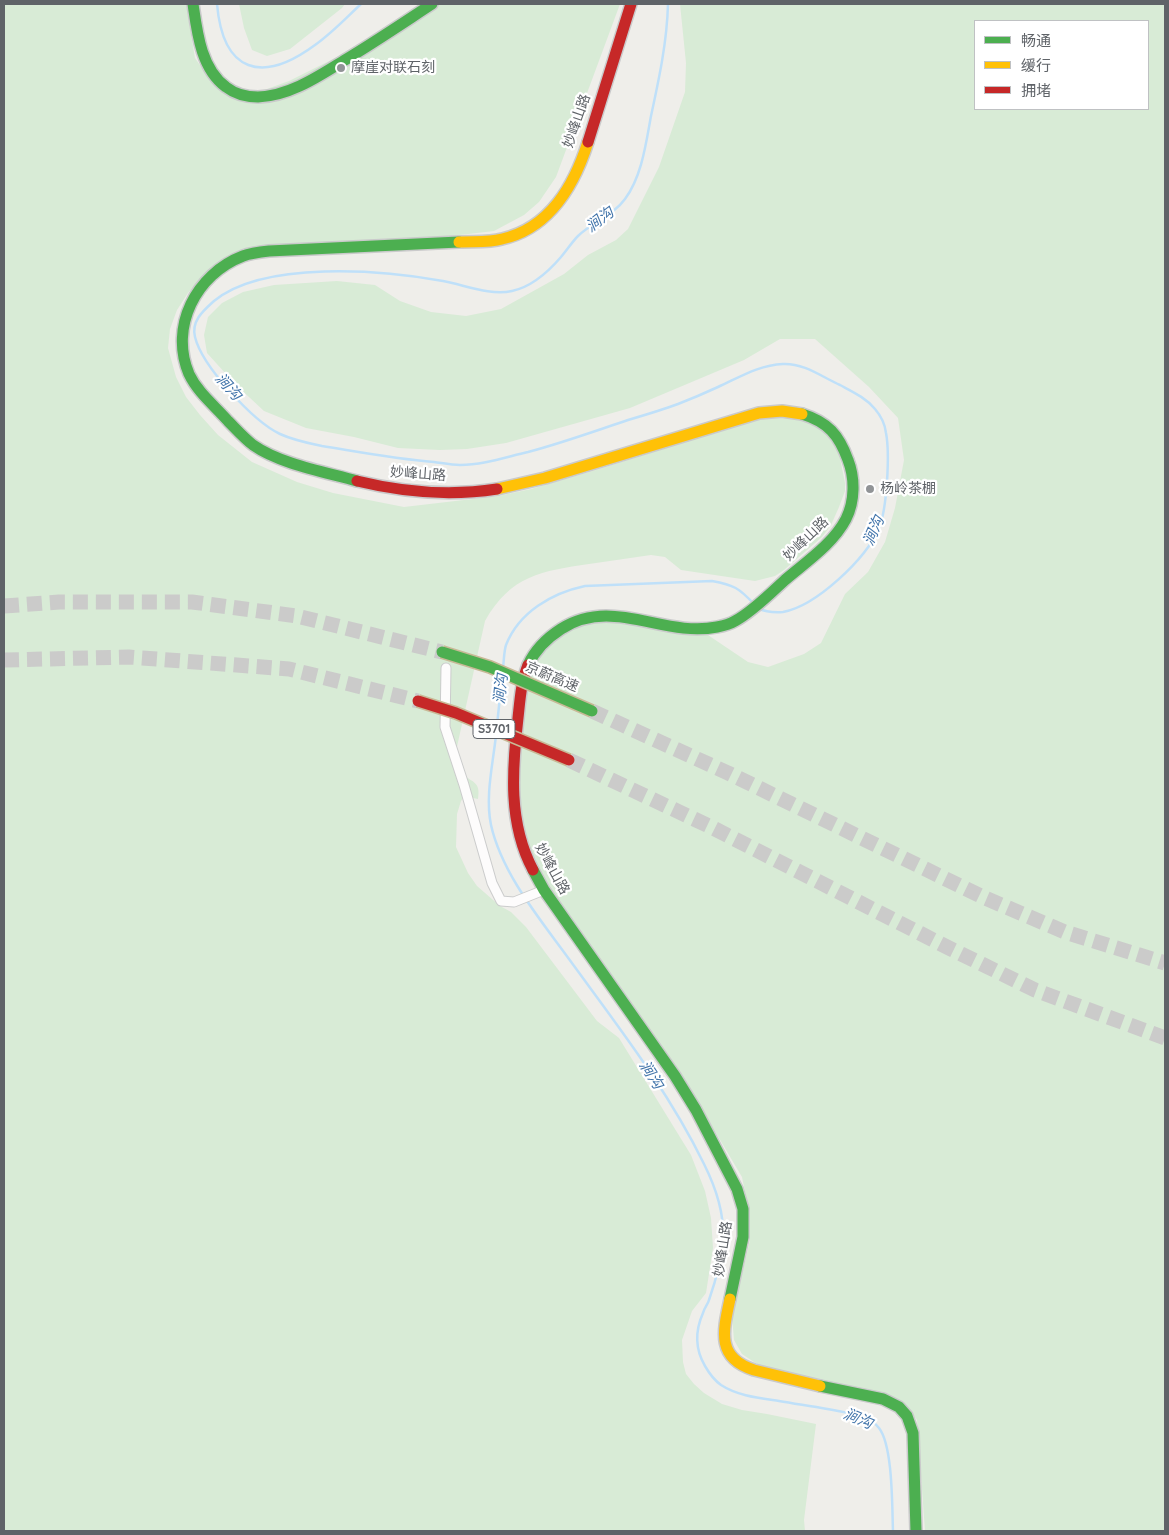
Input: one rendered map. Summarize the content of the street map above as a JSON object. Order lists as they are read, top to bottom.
{
  "streets": {
    "main road": ["妙峰山路", "京蔚高速", "S3701"]
  },
  "water": ["涧沟"],
  "places": ["摩崖对联石刻", "杨岭茶棚"],
  "legend": ["畅通", "缓行", "拥堵"]
}
